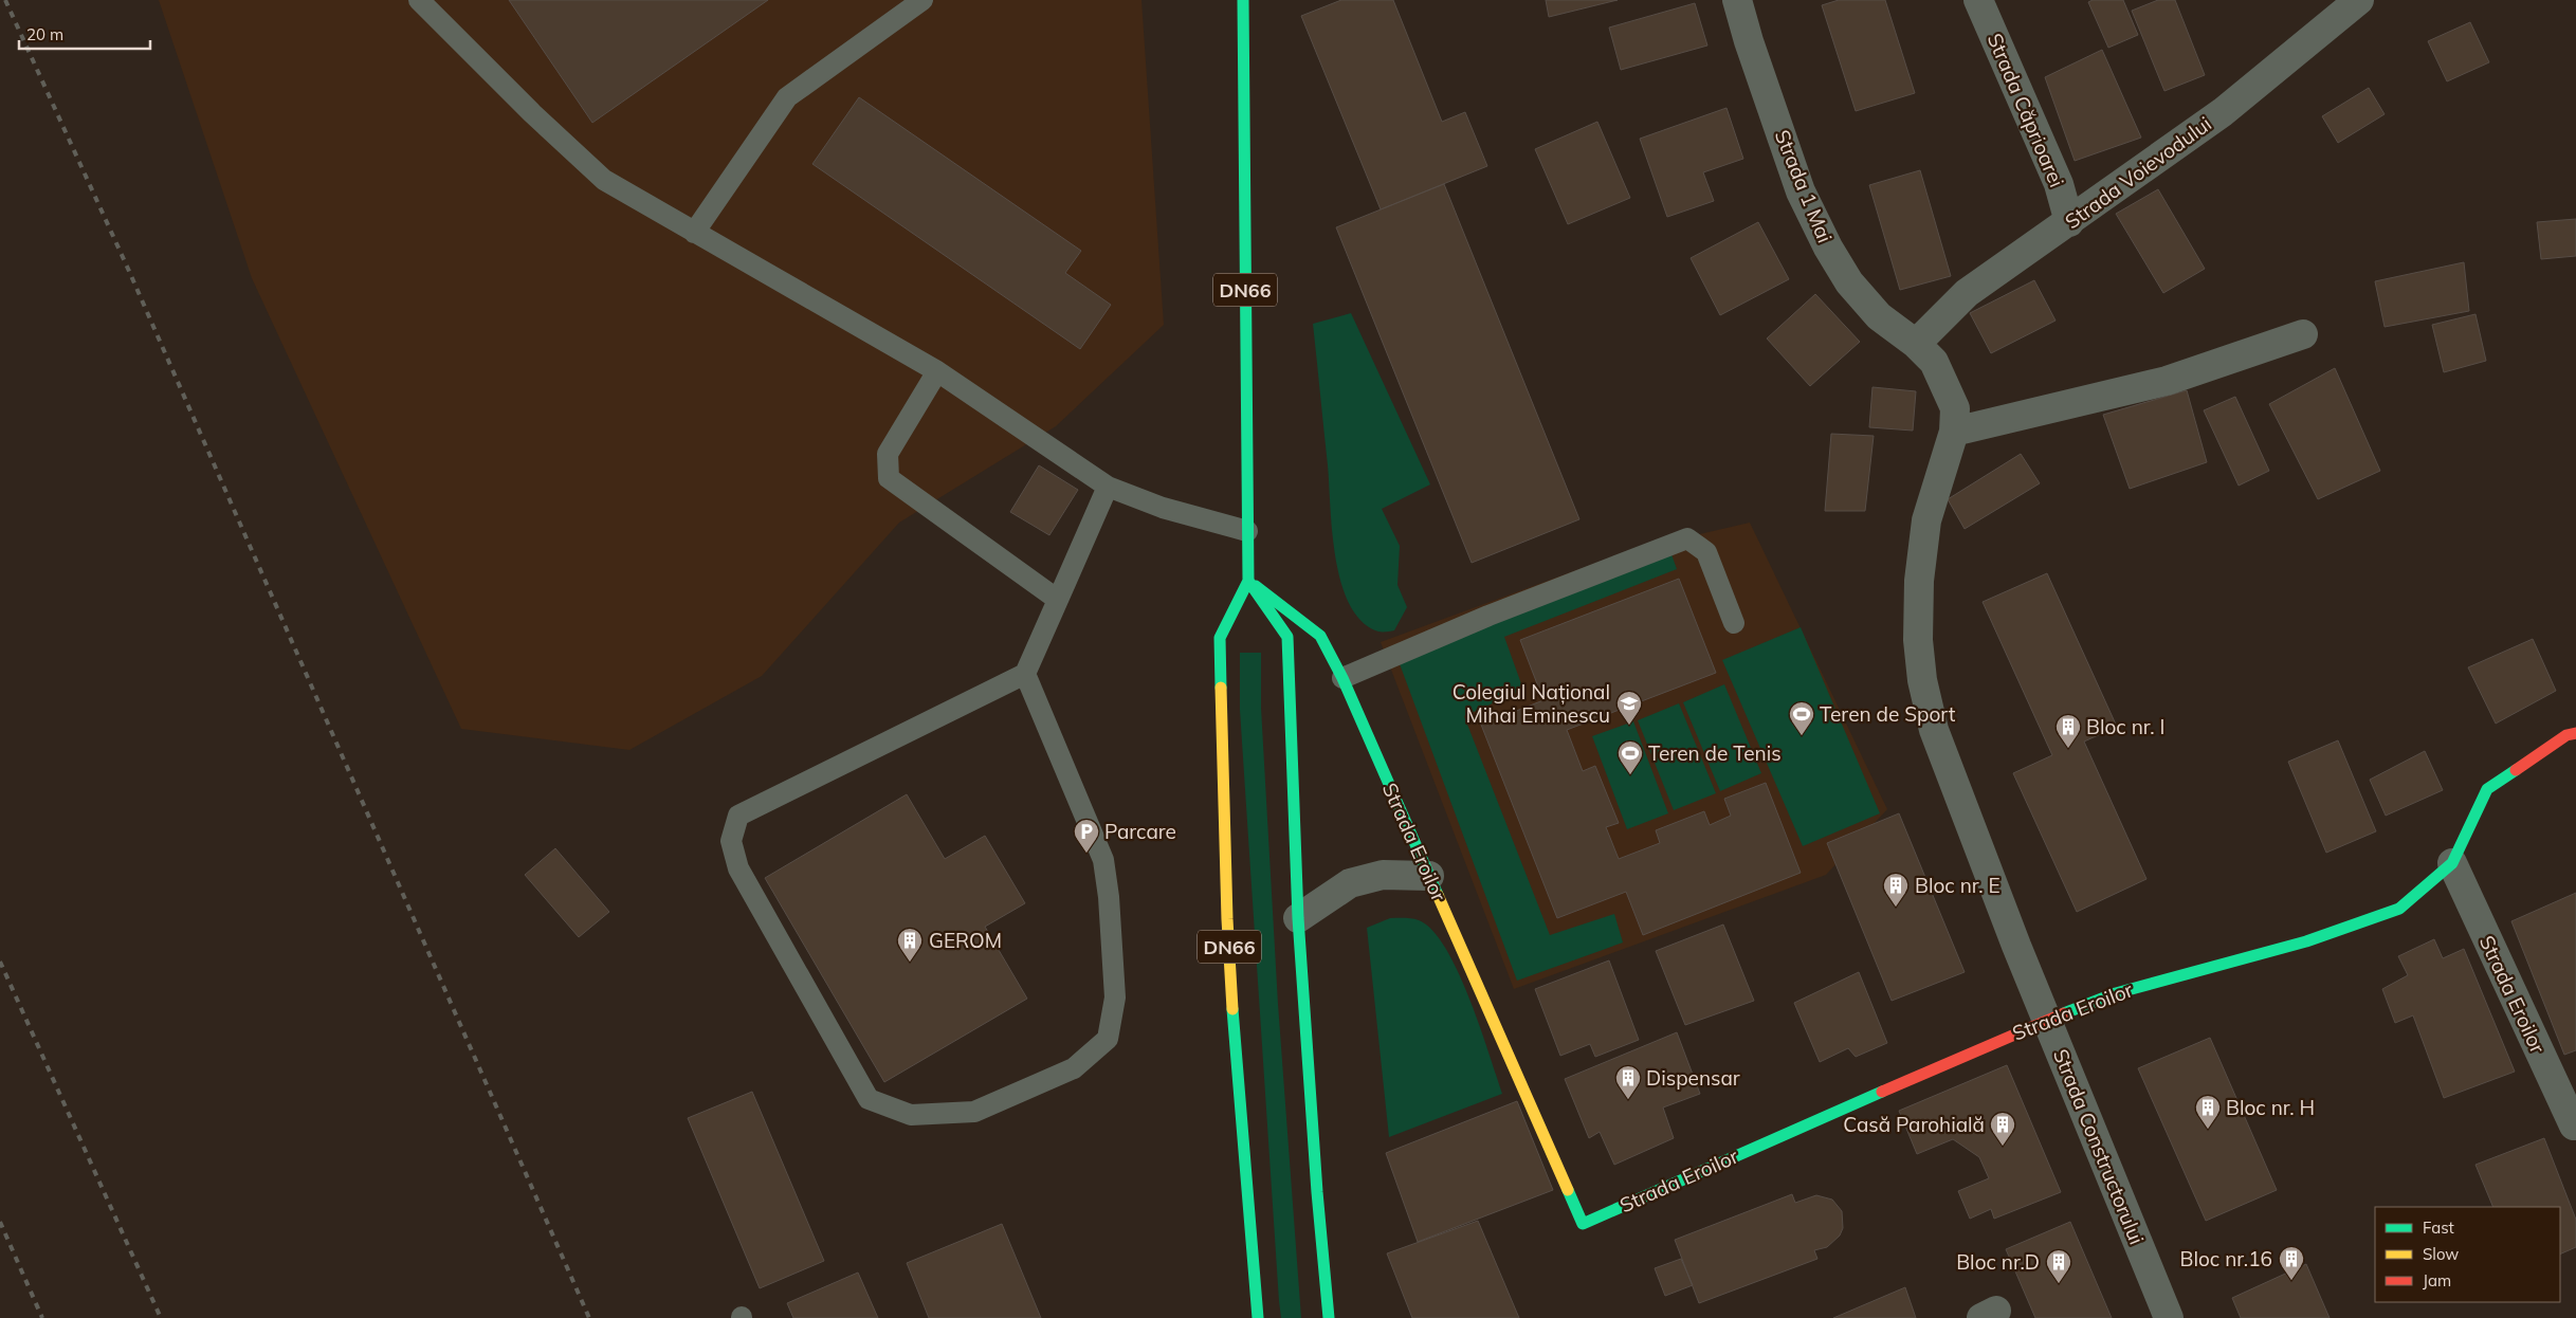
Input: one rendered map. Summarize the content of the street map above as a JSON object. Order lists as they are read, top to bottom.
{
  "streets": {
    "main road": ["DN66", "Strada Eroilor"],
    "street": [
      "Strada Căprioarei",
      "Strada Voievodului",
      "Strada 1 Mai",
      "Strada Constructorului"
    ]
  },
  "crossings": [
    ["Strada Căprioarei", "Strada Voievodului"],
    ["Strada Voievodului", "Strada 1 Mai"],
    ["Strada Voievodului", "Strada Constructorului"],
    ["Strada 1 Mai", "Strada Constructorului"],
    ["DN66", "Strada Eroilor"],
    ["Strada Eroilor", "Strada Constructorului"]
  ],
  "places": {
    "school or university": ["Colegiul Național Mihai Eminescu"],
    "sports": ["Teren de Sport", "Teren de Tenis"],
    "building": [
      "Bloc nr. I",
      "Bloc nr. E",
      "GEROM",
      "Dispensar",
      "Bloc nr. H",
      "Casă Parohială",
      "Bloc nr.16",
      "Bloc nr.D"
    ],
    "parking": ["Parcare"]
  },
  "legend": ["Fast", "Slow", "Jam"],
  "scale_bar": "20 m"
}
